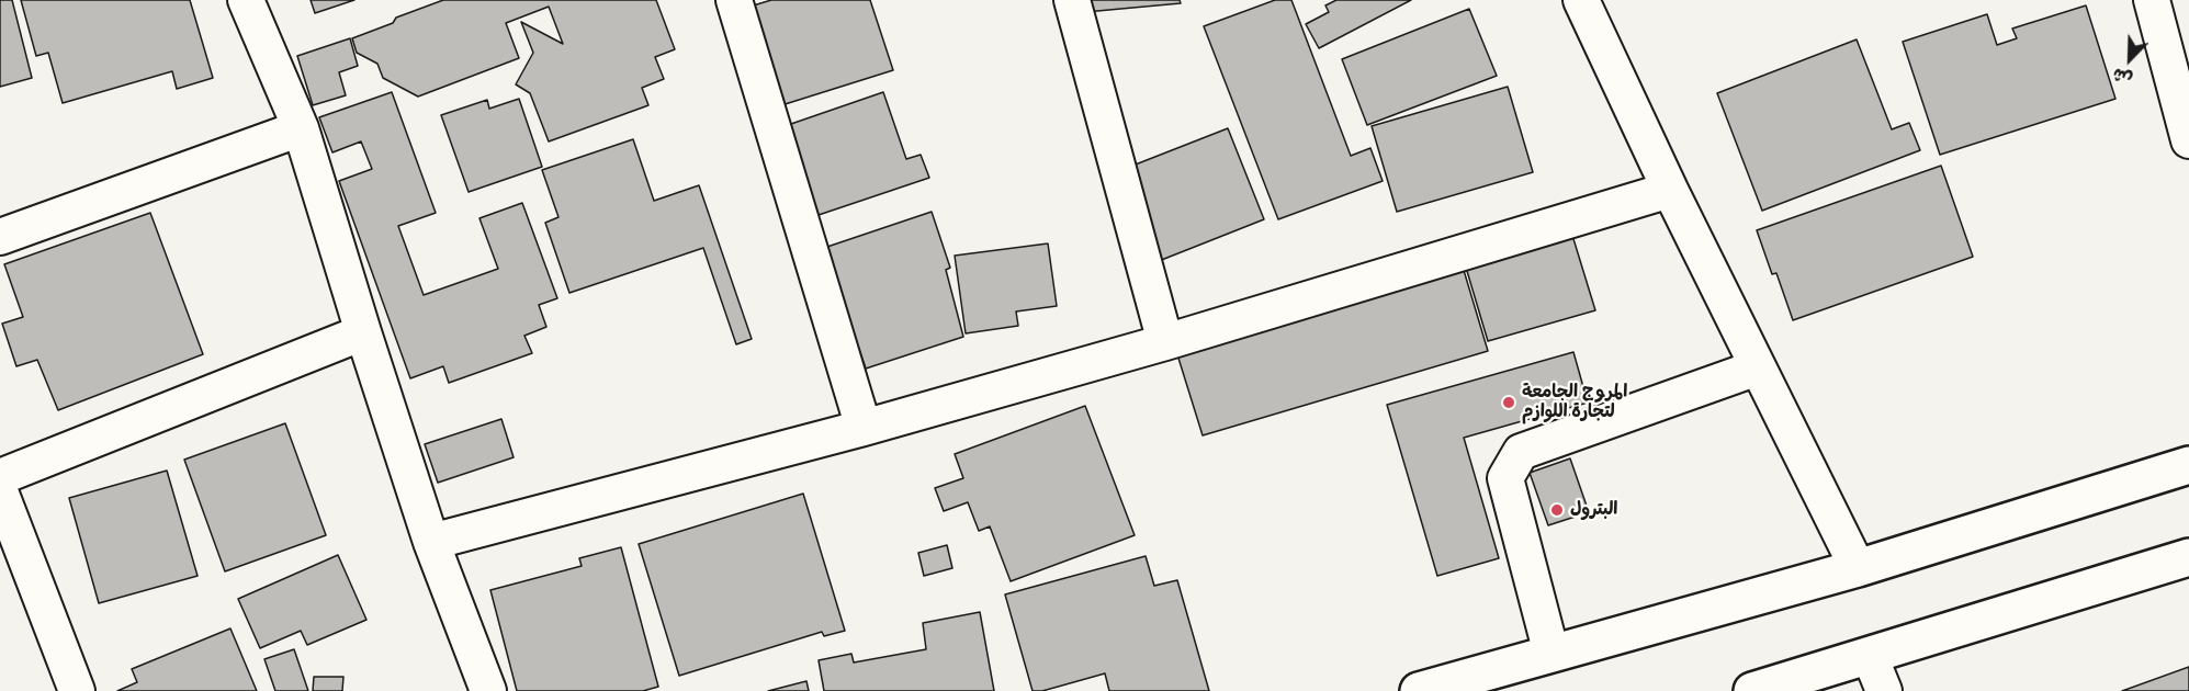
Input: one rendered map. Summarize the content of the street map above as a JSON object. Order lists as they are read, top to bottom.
{
  "places": ["المروج الجامعة لتجارة اللوازم", "البترول"],
  "north": "bottom left"
}
